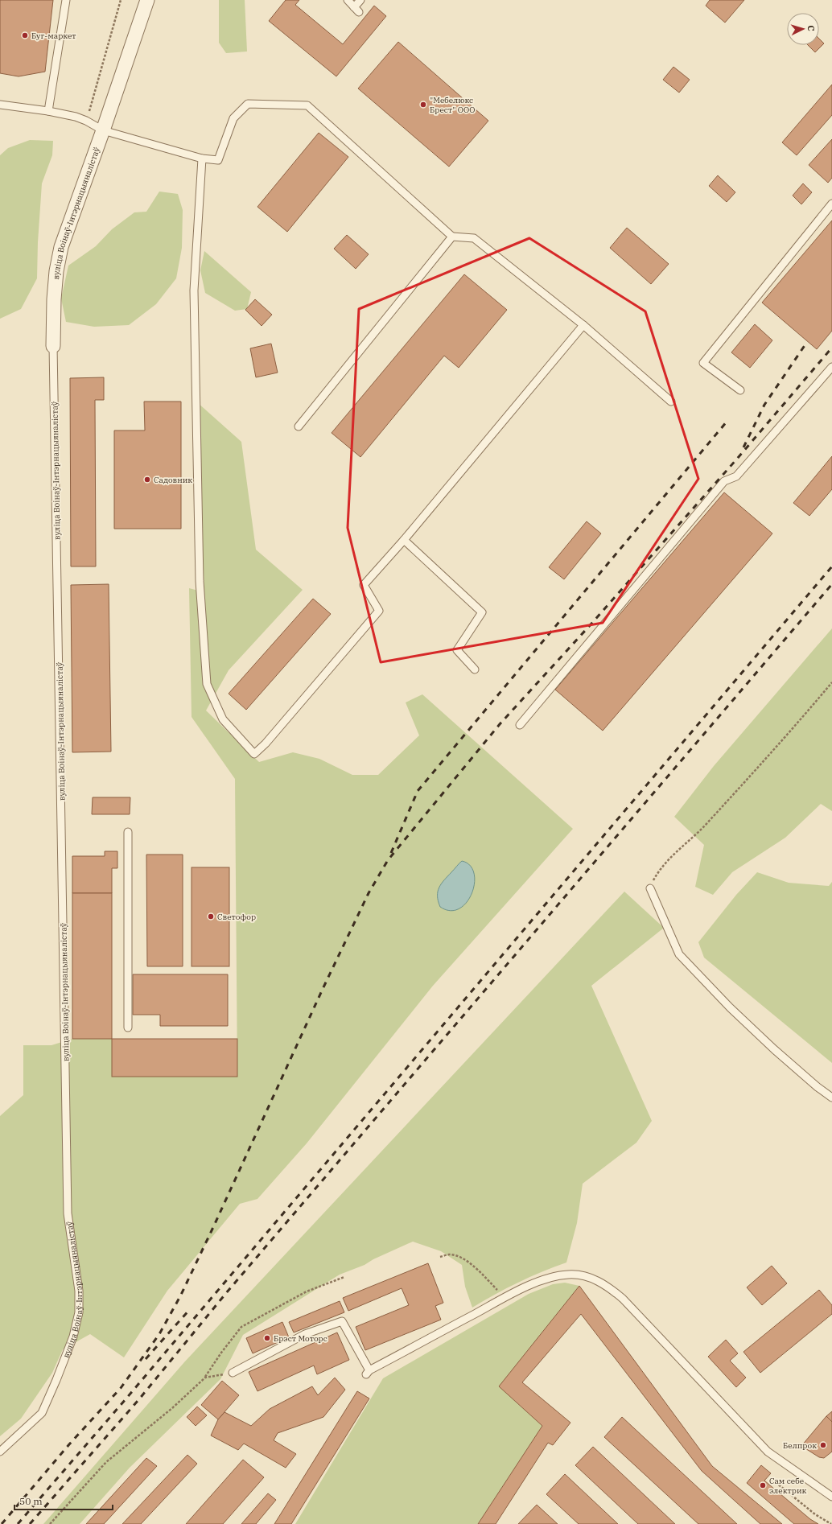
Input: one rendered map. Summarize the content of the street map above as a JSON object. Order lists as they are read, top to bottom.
{
  "streets": {
    "street": ["вуліца Воінаў-Інтэрнацыяналістаў"]
  },
  "places": [
    "Буг-маркет",
    "\"Мебелюкс Брест\" ООО",
    "Садовник",
    "Светофор",
    "Брэст Моторс",
    "Белпрок",
    "Сам себе электрик"
  ],
  "scale_bar": "50 m",
  "north": "right"
}
